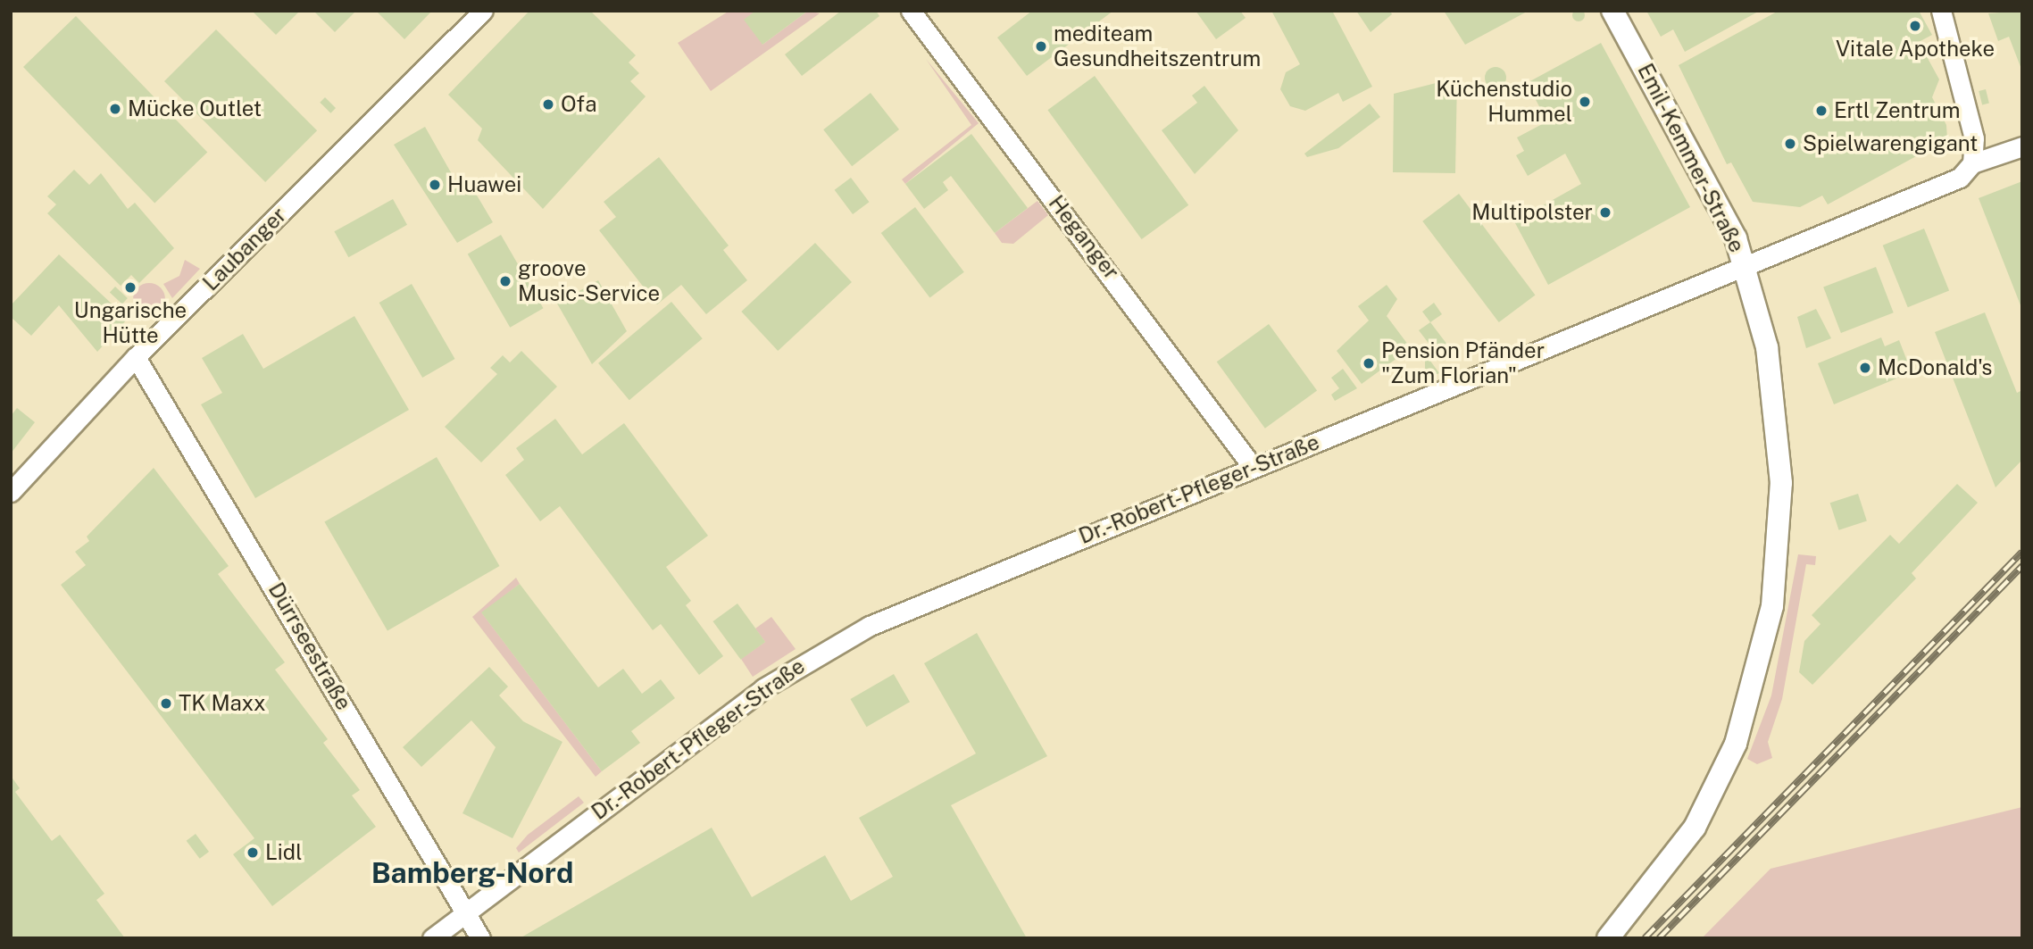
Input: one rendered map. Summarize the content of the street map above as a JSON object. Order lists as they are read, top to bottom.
{
  "streets": {
    "street": [
      "Emil-Kemmer-Straße",
      "Heganger",
      "Laubanger",
      "Dr.-Robert-Pfleger-Straße",
      "Dürrseestraße"
    ]
  },
  "crossings": [
    ["Emil-Kemmer-Straße", "Dr.-Robert-Pfleger-Straße"],
    ["Heganger", "Dr.-Robert-Pfleger-Straße"],
    ["Laubanger", "Dürrseestraße"],
    ["Dr.-Robert-Pfleger-Straße", "Dürrseestraße"]
  ],
  "districts": ["Bamberg-Nord"],
  "places": [
    "Vitale Apotheke",
    "mediteam Gesundheitszentrum",
    "Küchenstudio Hummel",
    "Ofa",
    "Mücke Outlet",
    "Ertl Zentrum",
    "Spielwarengigant",
    "Huawei",
    "Multipolster",
    "groove Music-Service",
    "Ungarische Hütte",
    "Pension Pfänder \"Zum Florian\"",
    "McDonald's",
    "TK Maxx",
    "Lidl"
  ]
}
